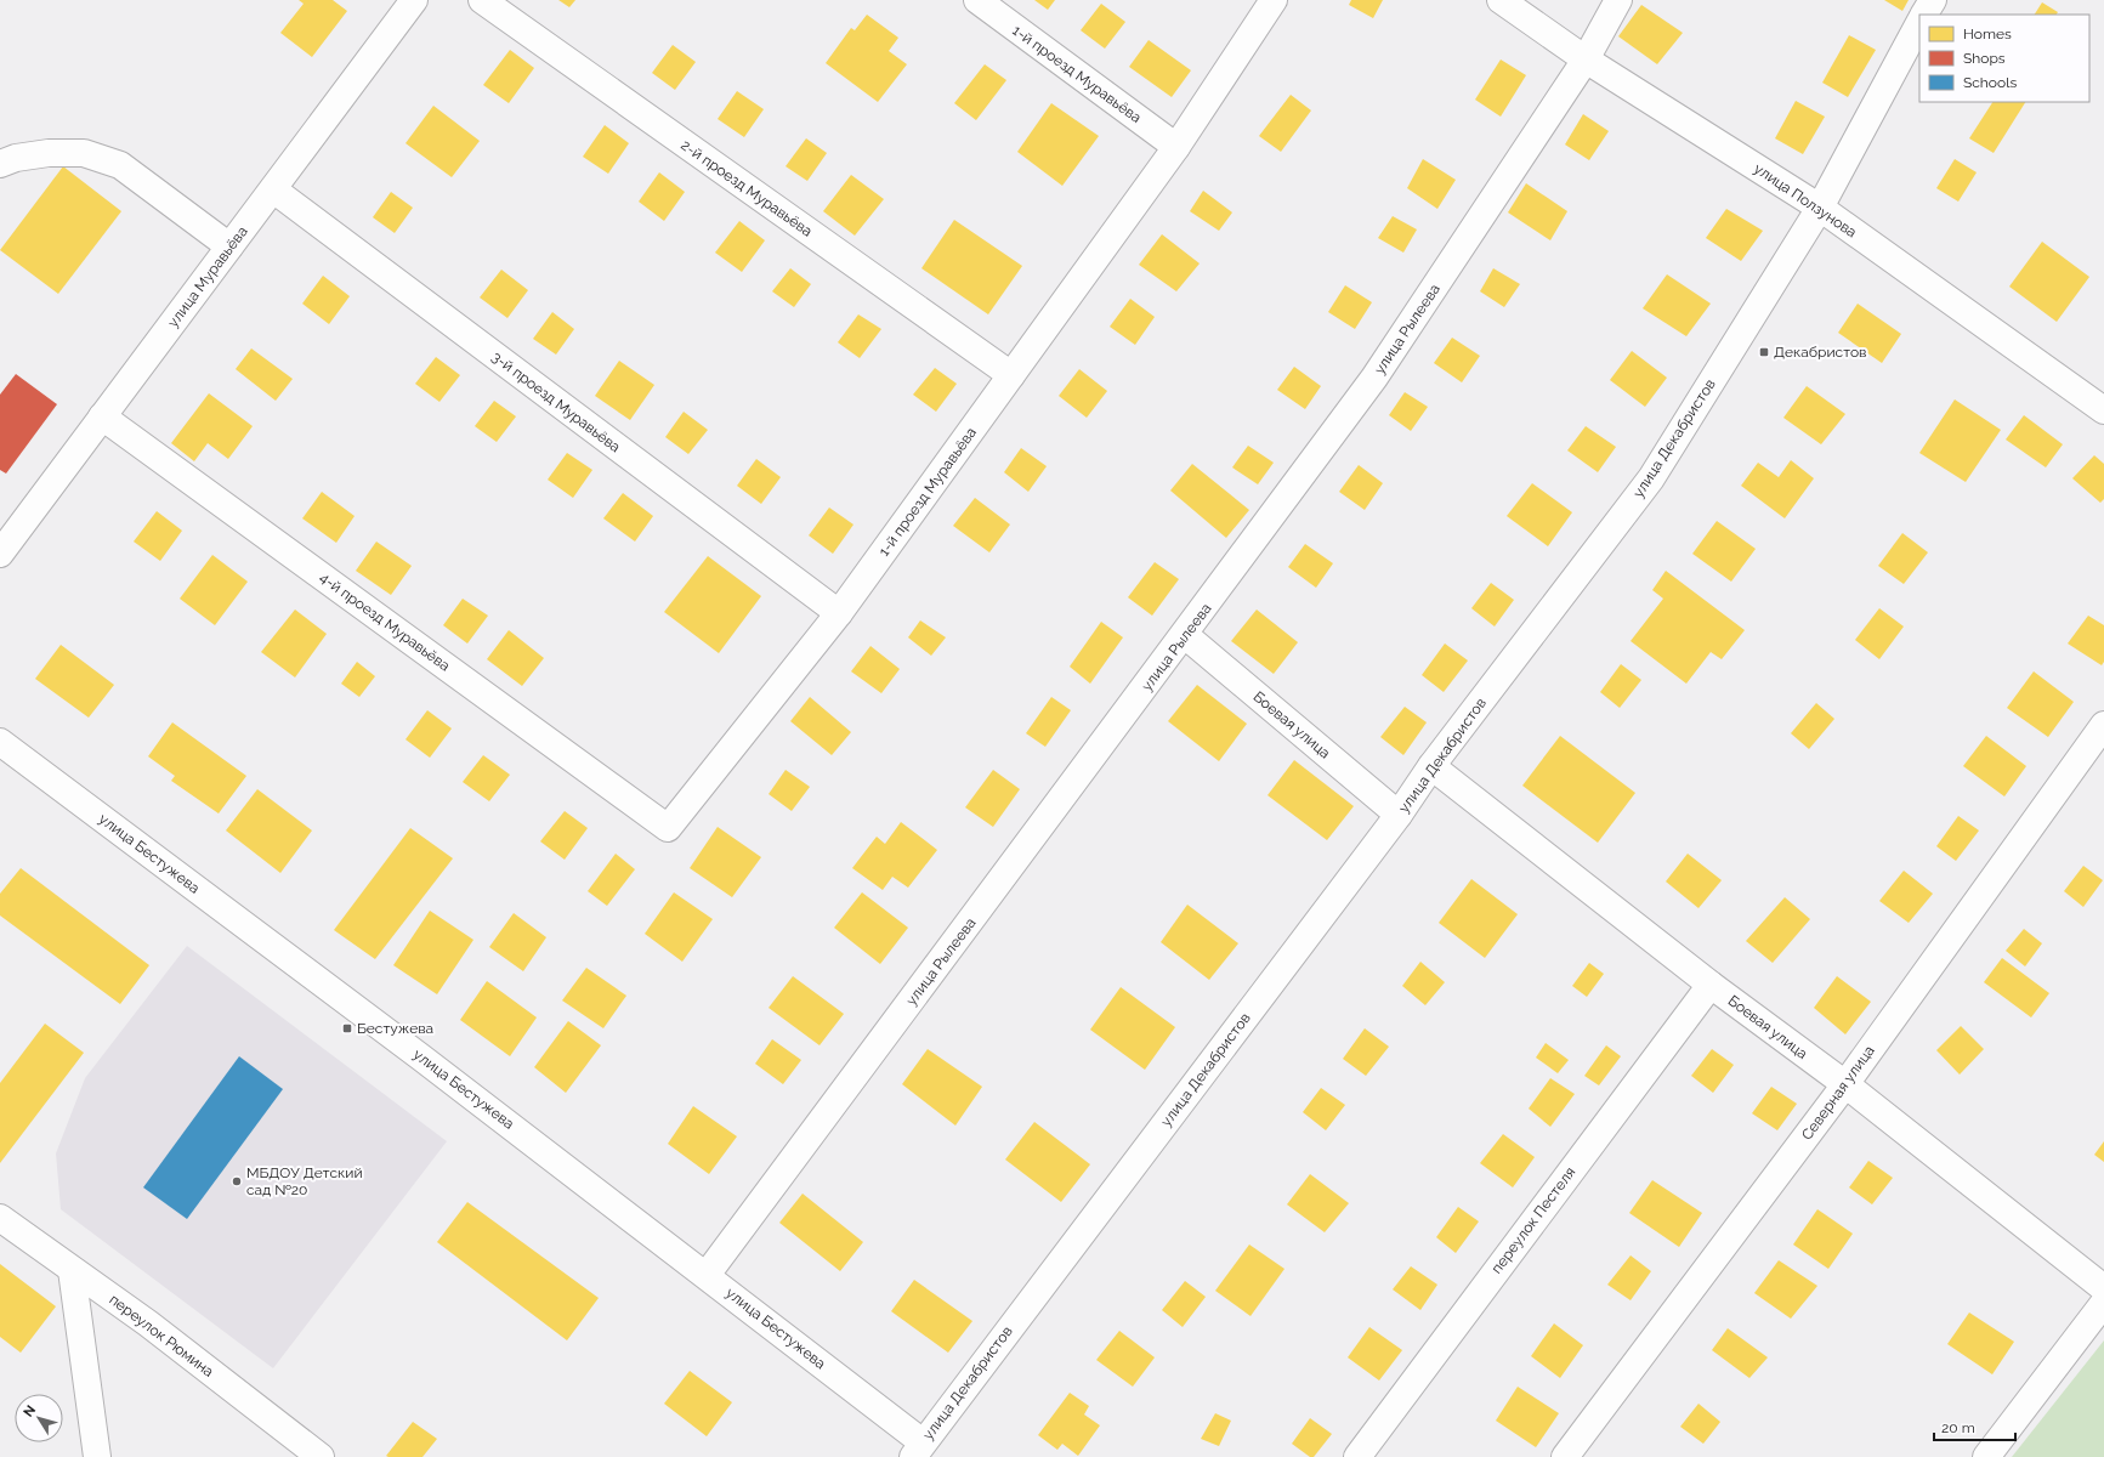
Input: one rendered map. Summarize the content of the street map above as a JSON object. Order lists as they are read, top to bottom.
{
  "streets": {
    "street": [
      "1-й проезд Муравьёва",
      "2-й проезд Муравьёва",
      "улица Ползунова",
      "улица Муравьёва",
      "улица Рылеева",
      "3-й проезд Муравьёва",
      "улица Декабристов",
      "4-й проезд Муравьёва",
      "Боевая улица",
      "улица Бестужева",
      "Северная улица",
      "переулок Пестеля",
      "переулок Рюмина"
    ]
  },
  "crossings": [
    ["1-й проезд Муравьёва", "2-й проезд Муравьёва"],
    ["1-й проезд Муравьёва", "3-й проезд Муравьёва"],
    ["1-й проезд Муравьёва", "4-й проезд Муравьёва"],
    ["улица Ползунова", "улица Рылеева"],
    ["улица Ползунова", "улица Декабристов"],
    ["улица Муравьёва", "3-й проезд Муравьёва"],
    ["улица Муравьёва", "4-й проезд Муравьёва"],
    ["улица Рылеева", "Боевая улица"],
    ["улица Рылеева", "улица Бестужева"],
    ["улица Декабристов", "Боевая улица"],
    ["улица Декабристов", "улица Бестужева"],
    ["Боевая улица", "Северная улица"],
    ["Боевая улица", "переулок Пестеля"]
  ],
  "places": {
    "transit": ["Декабристов", "Бестужева"],
    "other": ["МБДОУ Детский сад №20"]
  },
  "legend": ["Homes", "Shops", "Schools"],
  "scale_bar": "20 m",
  "north": "top left"
}
